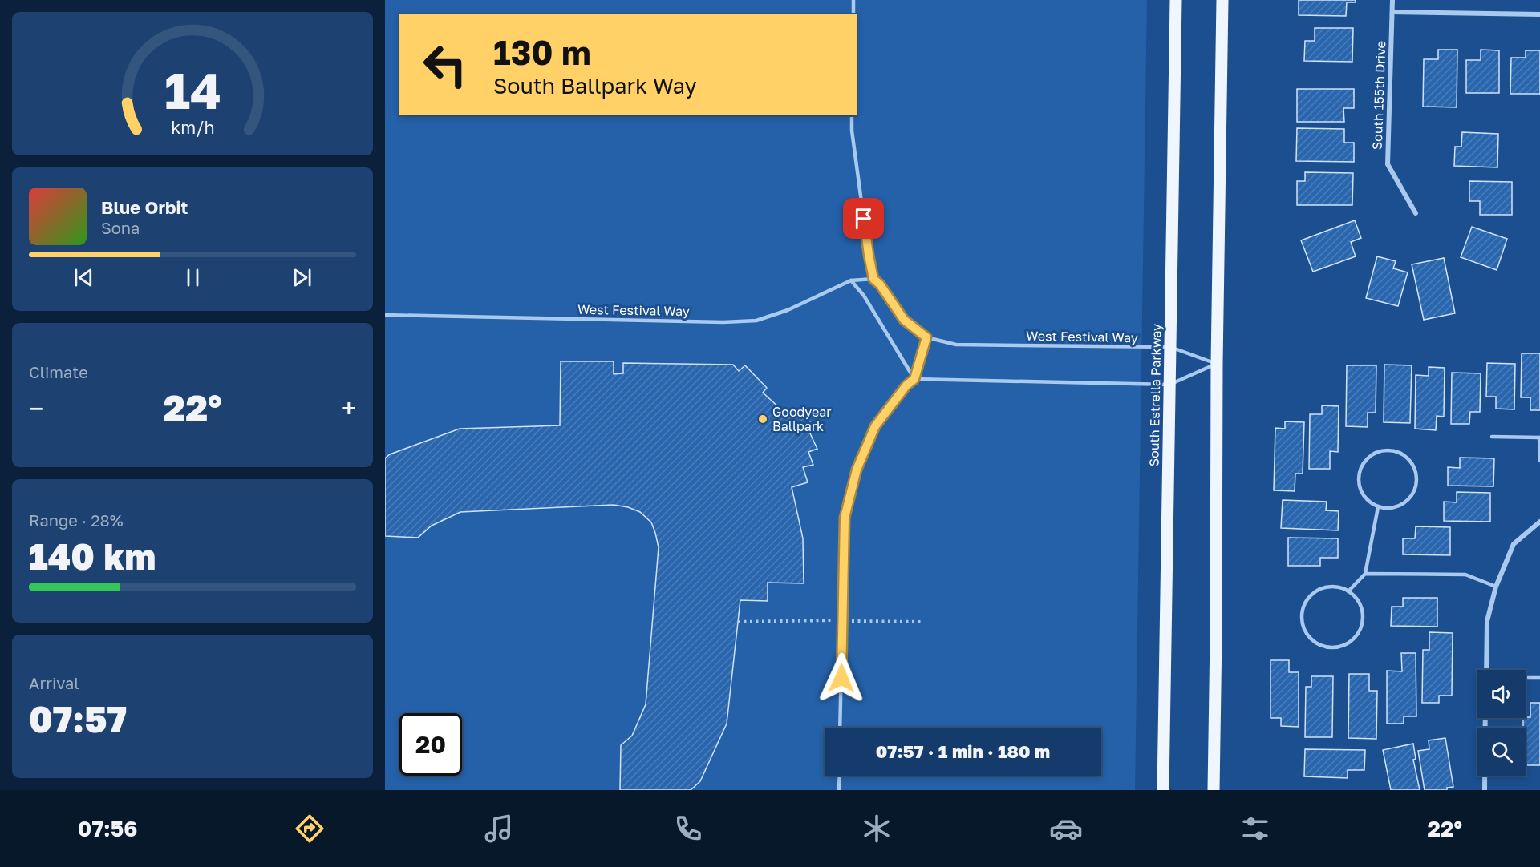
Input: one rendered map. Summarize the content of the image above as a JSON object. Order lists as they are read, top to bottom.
{
  "streets": {
    "main road": ["South Estrella Parkway"],
    "street": ["South 155th Drive"],
    "lane": ["West Festival Way"]
  },
  "crossings": [
    ["West Festival Way", "South Estrella Parkway"]
  ],
  "places": ["Goodyear Ballpark"],
  "page": {
    "turn": ["130 m", "South Ballpark Way"],
    "song": ["Blue Orbit", "Sona"],
    "tile": [
      "Climate",
      ["Range · 28%", "140 km"],
      ["Arrival", "07:57"]
    ],
    "heat": ["−", "22°", "+"],
    "limit": "20",
    "trip": "07:57 · 1 min · 180 m",
    "tabs": ["07:56", "22°"],
    "gauge": ["14", "km/h"]
  }
}
